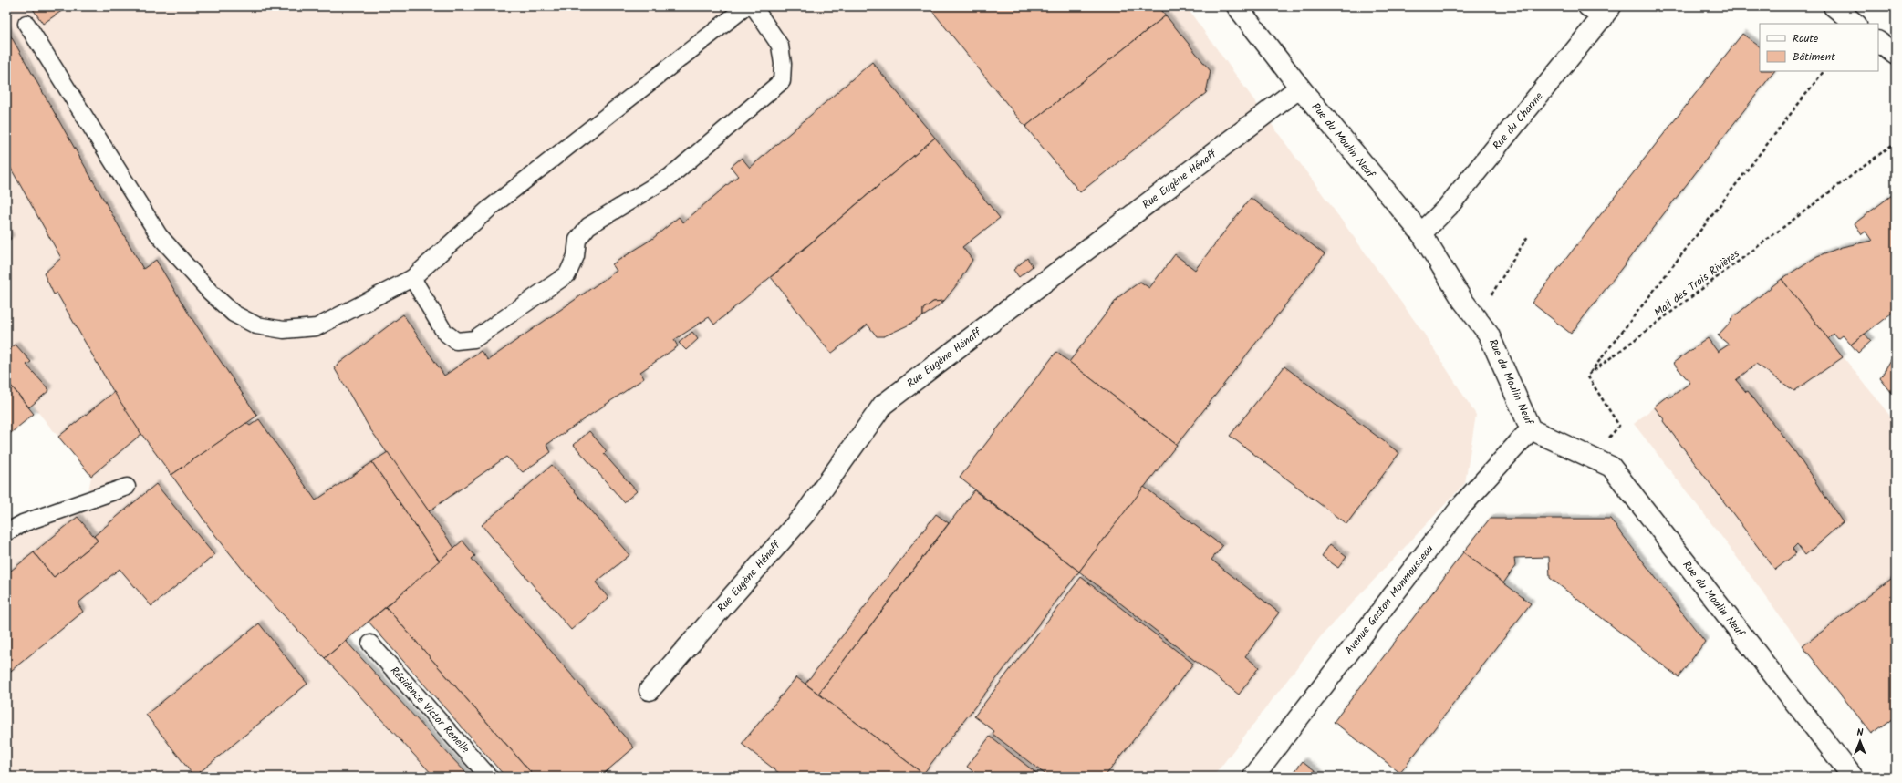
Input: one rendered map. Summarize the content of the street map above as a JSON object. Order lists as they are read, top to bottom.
{
  "streets": {
    "street": [
      "Rue du Charme",
      "Rue du Moulin Neuf",
      "Rue Eugène Hénaff",
      "Avenue Gaston Monmousseau"
    ],
    "lane": ["Résidence Victor Renelle"],
    "path": ["Mail des Trois Rivières"]
  },
  "crossings": [
    ["Rue du Charme", "Rue du Moulin Neuf"],
    ["Rue du Moulin Neuf", "Rue Eugène Hénaff"],
    ["Rue du Moulin Neuf", "Avenue Gaston Monmousseau"]
  ],
  "legend": ["Route", "Bâtiment"],
  "north": "top"
}
